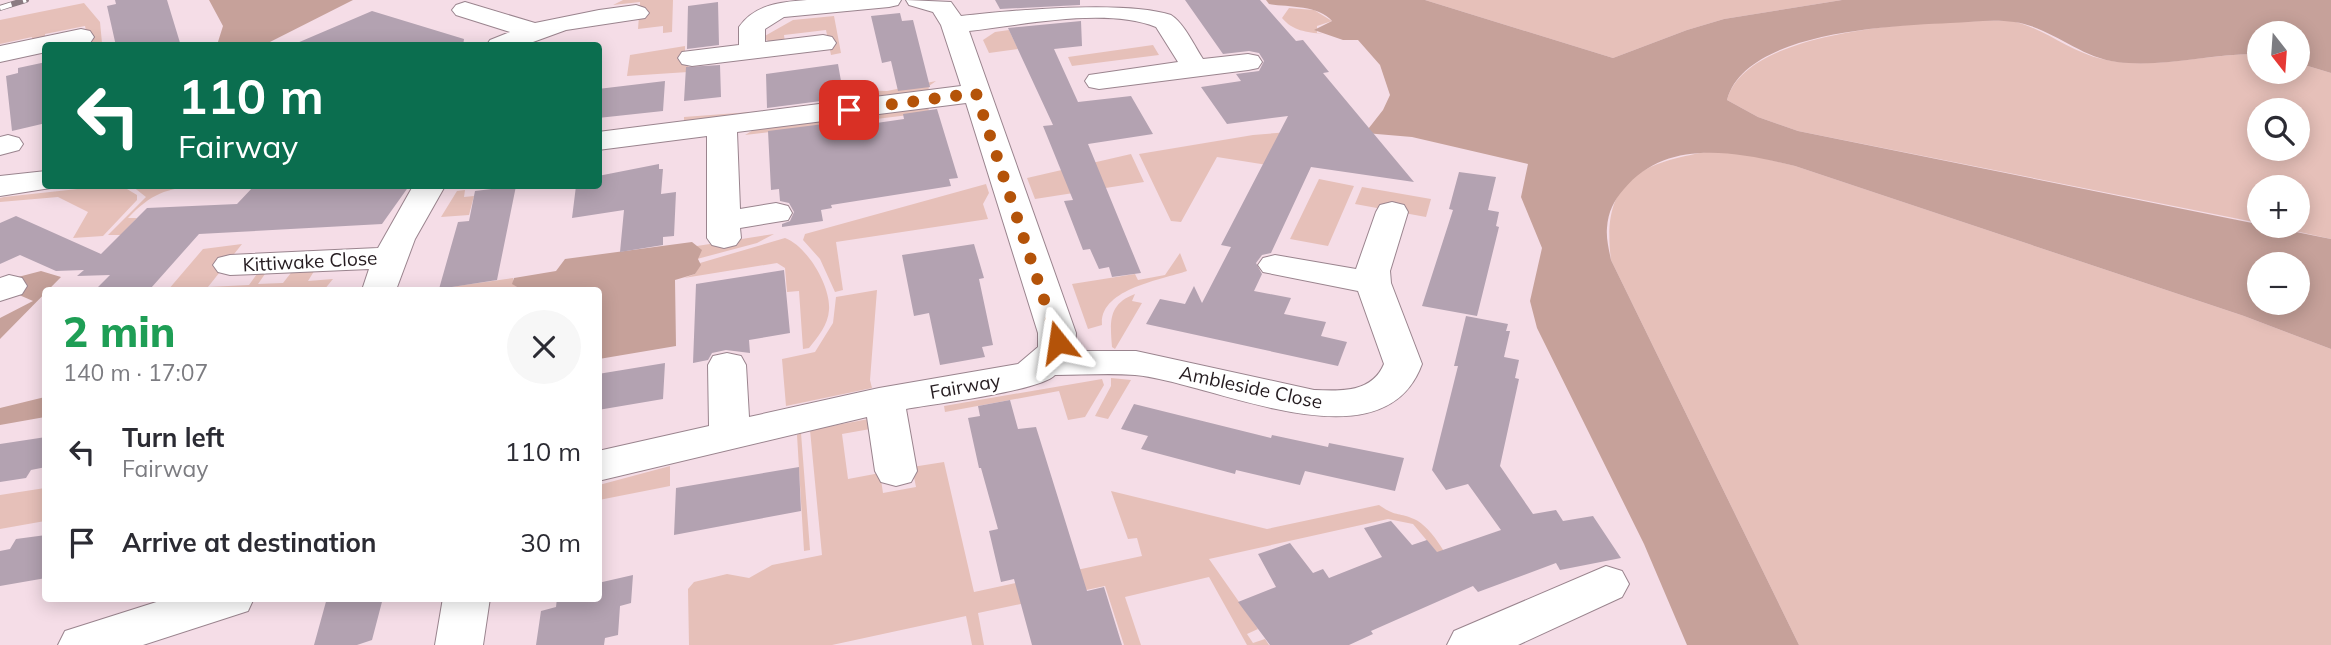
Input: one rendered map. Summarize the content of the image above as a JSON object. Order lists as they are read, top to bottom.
{
  "streets": {
    "street": ["Kittiwake Close", "Fairway", "Ambleside Close"]
  },
  "crossings": [
    ["Fairway", "Ambleside Close"]
  ],
  "north": "bottom",
  "page": {
    "map_buttons": ["+", "−"],
    "turn": ["110 m", "Fairway"],
    "heading": ["2 min", "140 m · 17:07"],
    "list": [
      {
        "name": "Turn left",
        "note": "Fairway",
        "value": "110 m"
      },
      {
        "name": "Arrive at destination",
        "value": "30 m"
      }
    ]
  }
}
